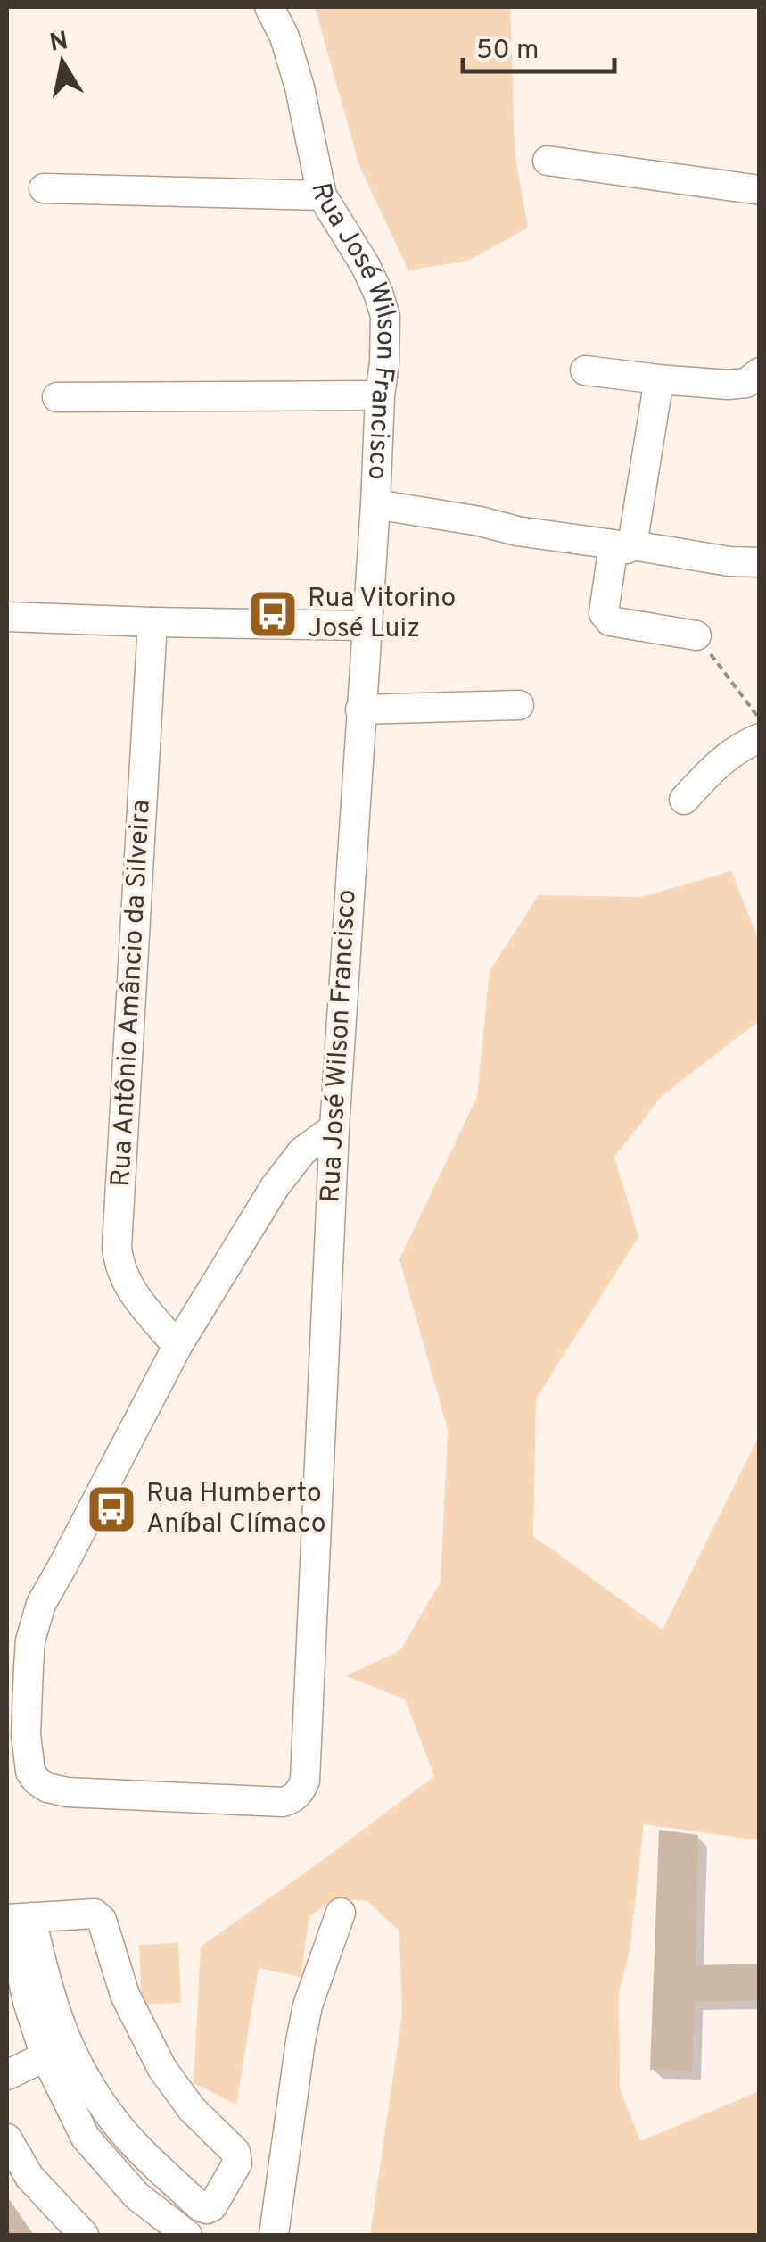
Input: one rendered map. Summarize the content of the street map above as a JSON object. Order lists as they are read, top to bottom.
{
  "streets": {
    "street": ["Rua José Wilson Francisco", "Rua Antônio Amâncio da Silveira"]
  },
  "places": {
    "bus stop": ["Rua Vitorino José Luiz", "Rua Humberto Aníbal Clímaco"]
  },
  "scale_bar": "50 m",
  "north": "top"
}
